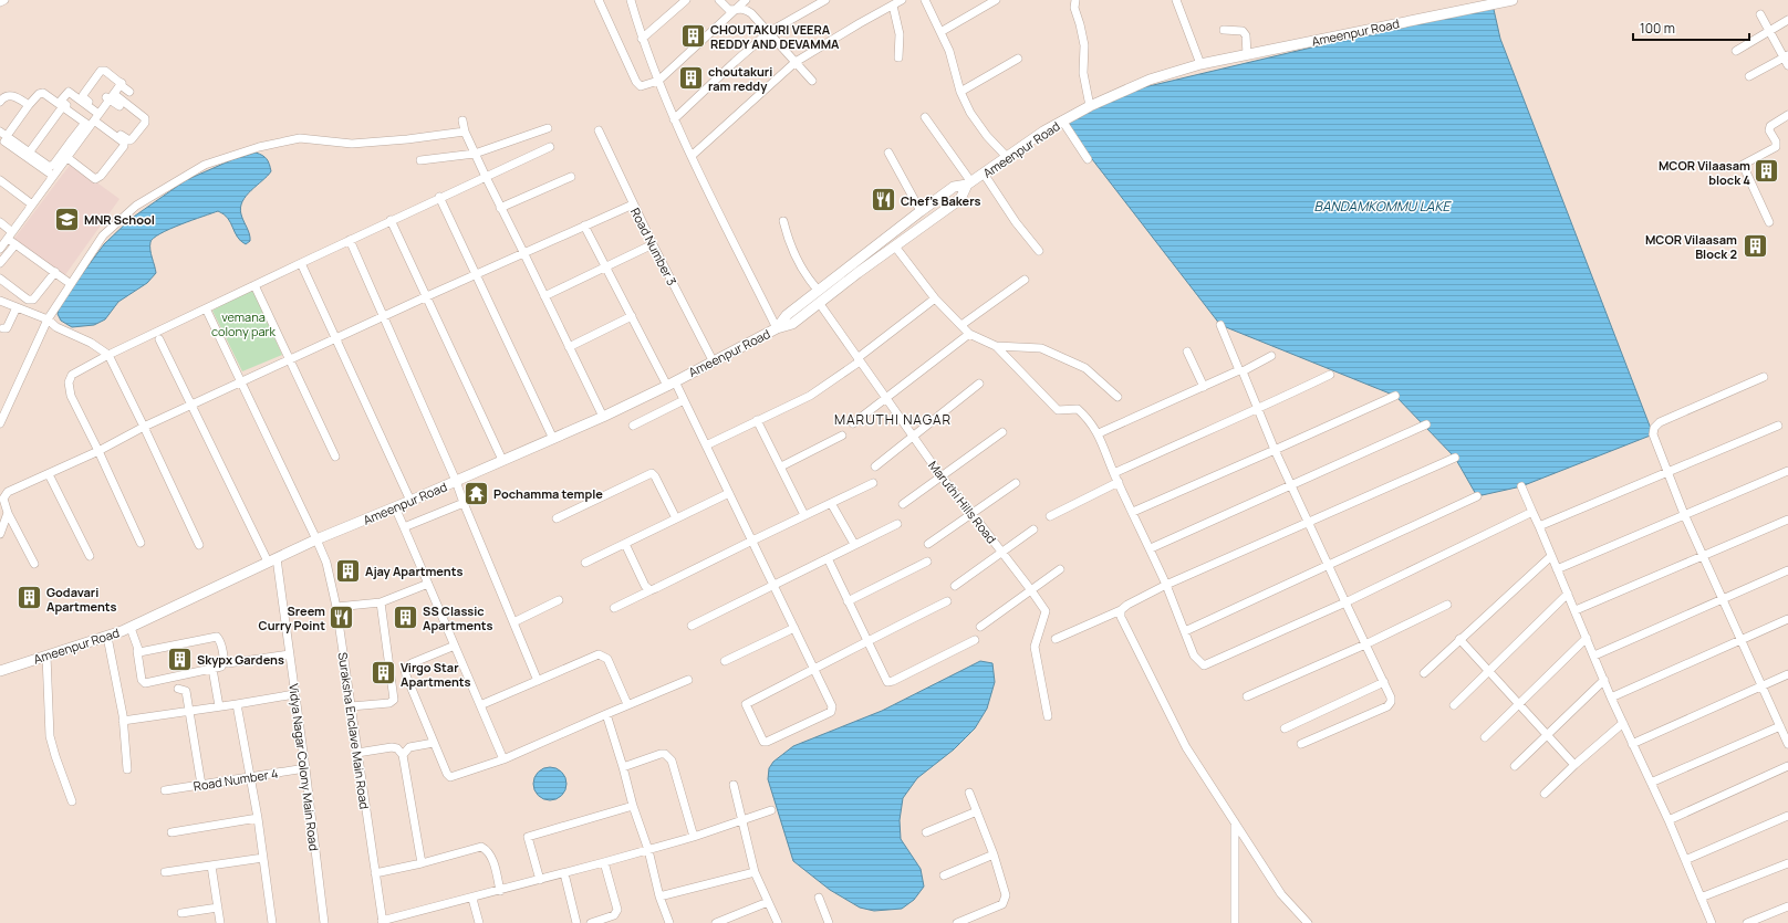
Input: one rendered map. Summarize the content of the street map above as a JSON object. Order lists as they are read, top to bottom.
{
  "streets": {
    "street": [
      "Ameenpur Road",
      "Road Number 3",
      "Maruthi Hills Road",
      "Suraksha Enclave Main Road",
      "Vidya Nagar Colony Main Road",
      "Road Number 4"
    ]
  },
  "crossings": [
    ["Ameenpur Road", "Road Number 3"],
    ["Ameenpur Road", "Suraksha Enclave Main Road"],
    ["Ameenpur Road", "Vidya Nagar Colony Main Road"],
    ["Vidya Nagar Colony Main Road", "Road Number 4"]
  ],
  "districts": ["MARUTHI NAGAR"],
  "water": ["BANDAMKOMMU LAKE"],
  "parks": ["vemana colony park"],
  "places": {
    "building": [
      "CHOUTAKURI VEERA REDDY AND DEVAMMA",
      "choutakuri ram reddy",
      "MCOR Vilaasam block 4",
      "MCOR Vilaasam Block 2",
      "Ajay Apartments",
      "Godavari Apartments",
      "SS Classic Apartments",
      "Skypx Gardens",
      "Virgo Star Apartments"
    ],
    "restaurant": ["Chef's Bakers", "Sreem Curry Point"],
    "school or university": ["MNR School"],
    "temple": ["Pochamma temple"]
  },
  "scale_bar": "100 m"
}
